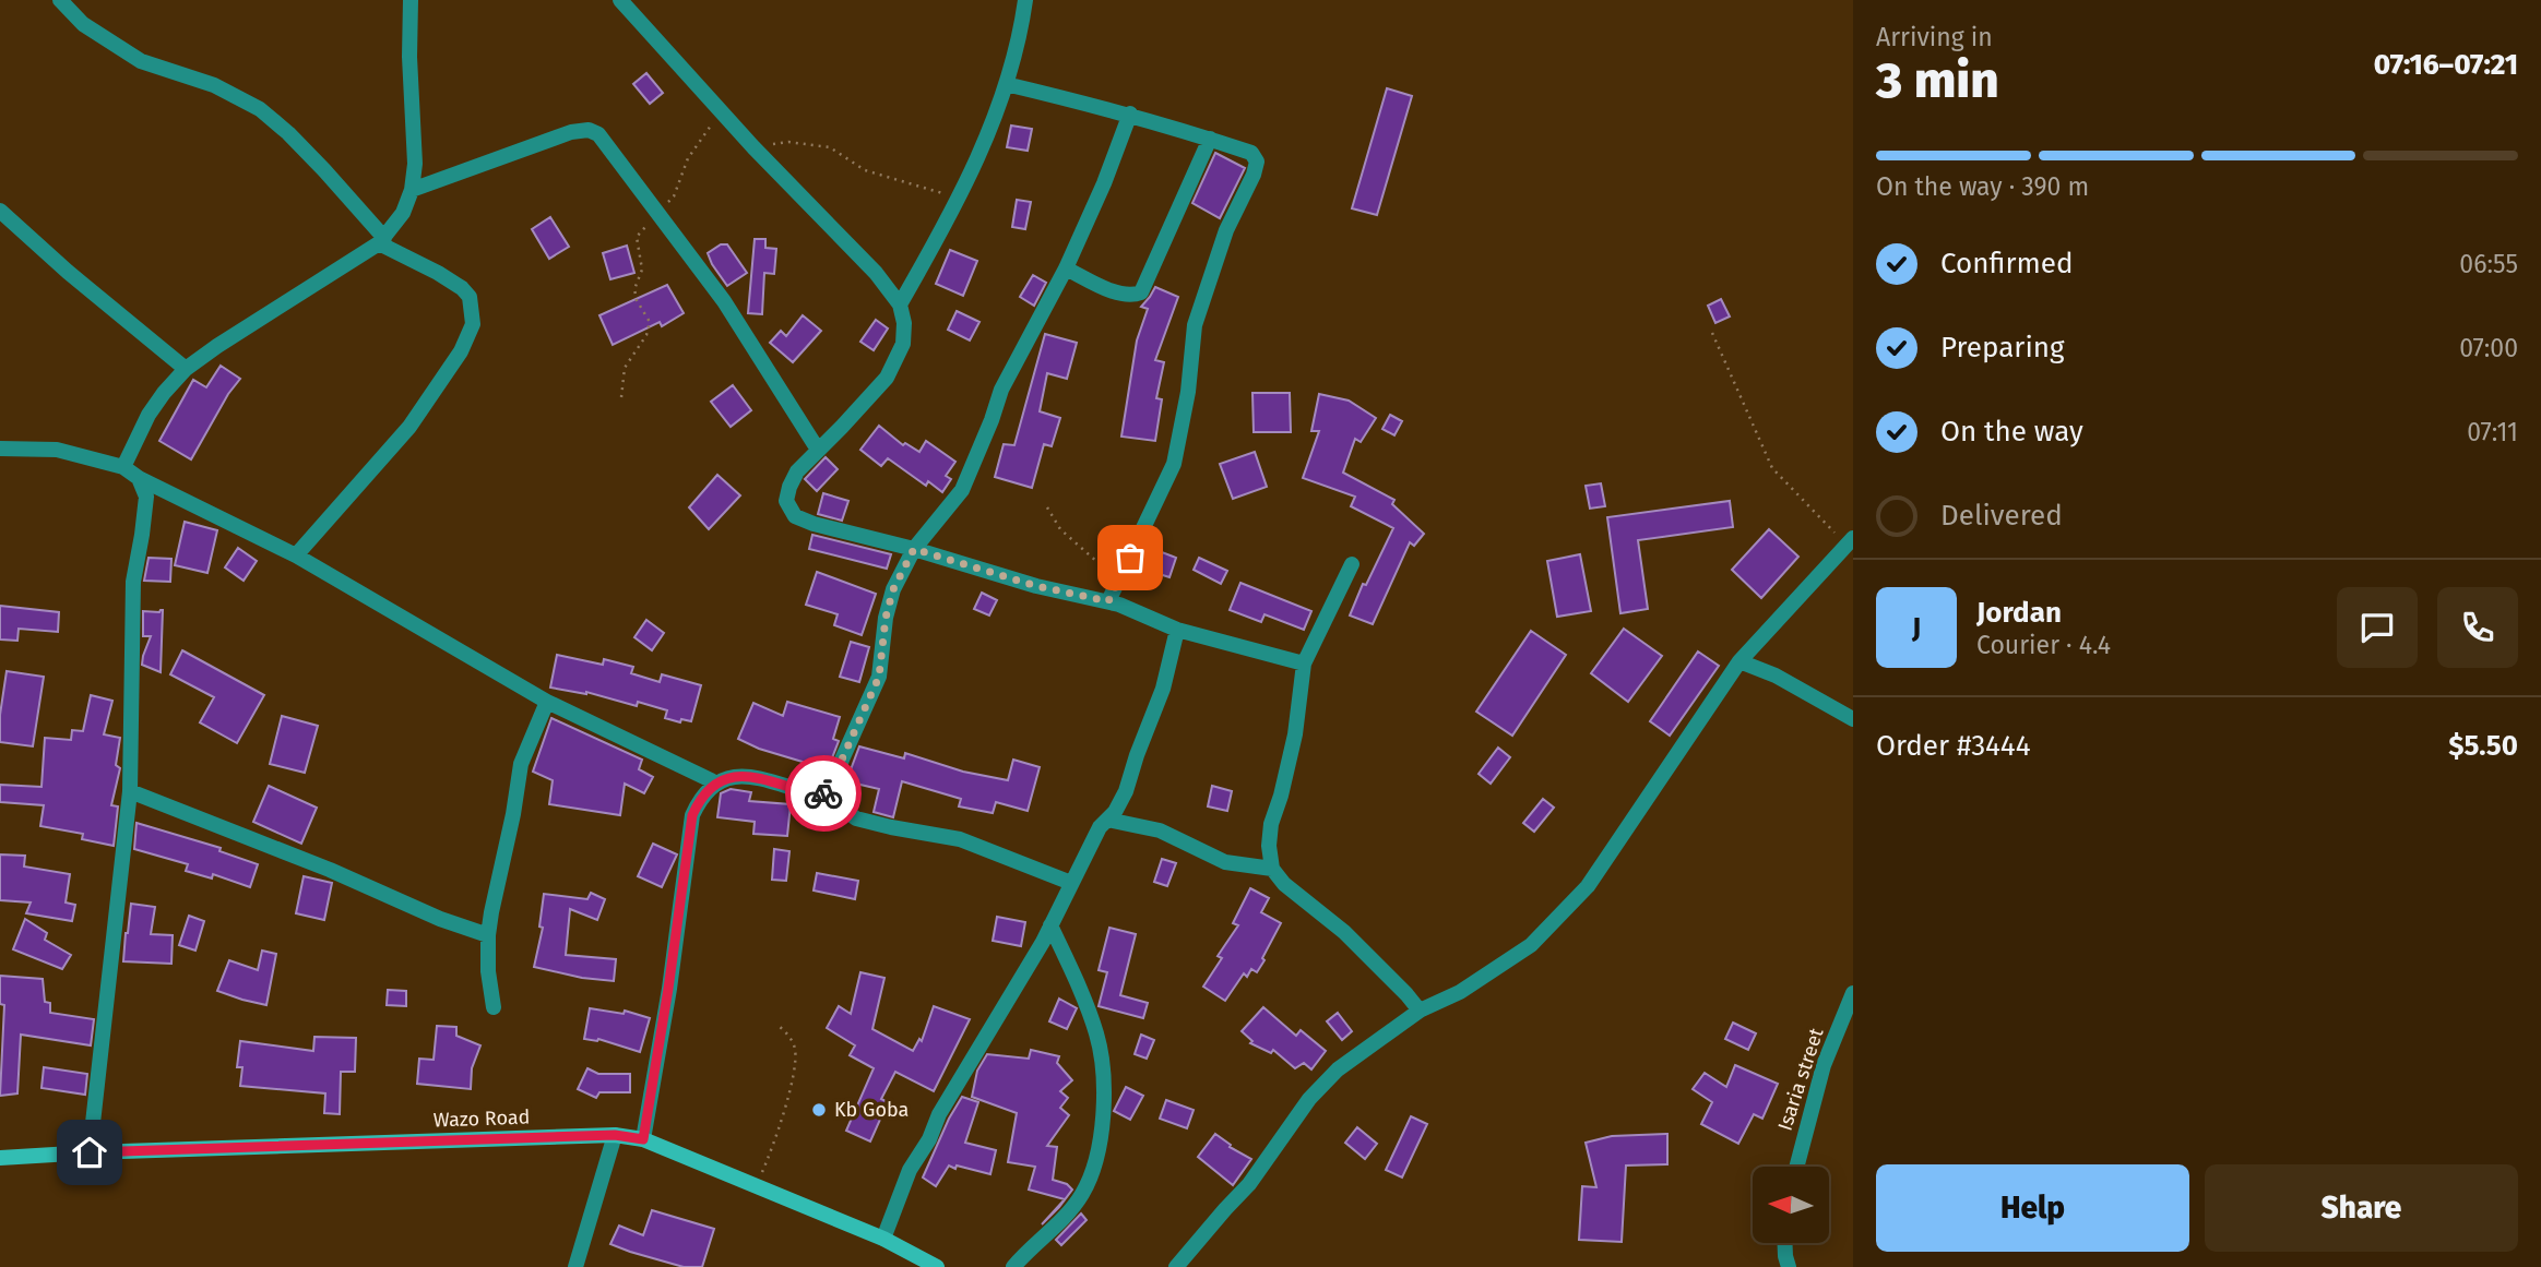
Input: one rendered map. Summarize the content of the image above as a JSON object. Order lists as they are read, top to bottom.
{
  "streets": {
    "main road": ["Wazo Road"],
    "street": ["Isaria street"]
  },
  "places": ["Kb Goba"],
  "north": "left",
  "page": {
    "heading": ["3 min", "Arriving in", "07:16–07:21"],
    "panel": [
      "Jordan",
      "Courier · 4.4",
      "Order #3444",
      "$5.50"
    ],
    "bar": "On the way · 390 m",
    "list": [
      ["Confirmed", "06:55"],
      ["Preparing", "07:00"],
      ["On the way", "07:11"],
      "Delivered"
    ],
    "round": "J",
    "buttons": ["Help", "Share"]
  }
}
